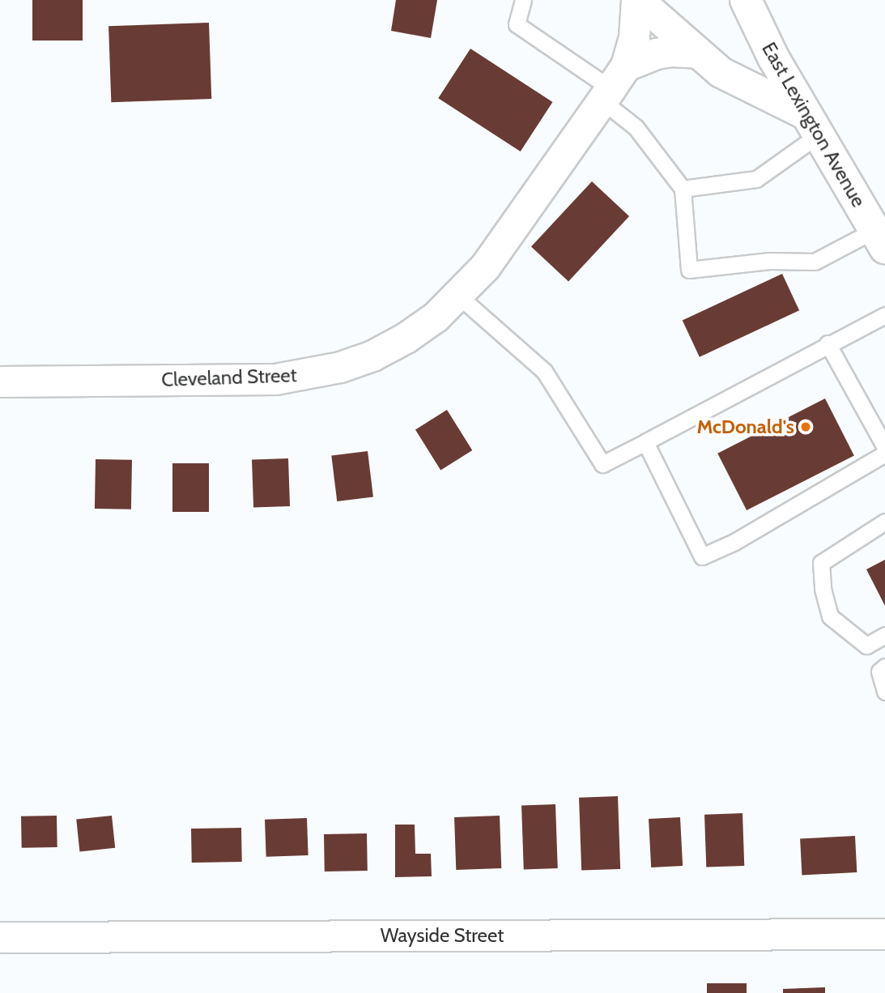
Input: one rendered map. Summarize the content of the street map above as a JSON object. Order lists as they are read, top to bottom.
{
  "streets": {
    "main road": ["East Lexington Avenue"],
    "street": ["Cleveland Street", "Wayside Street"]
  },
  "places": ["McDonald's"]
}
